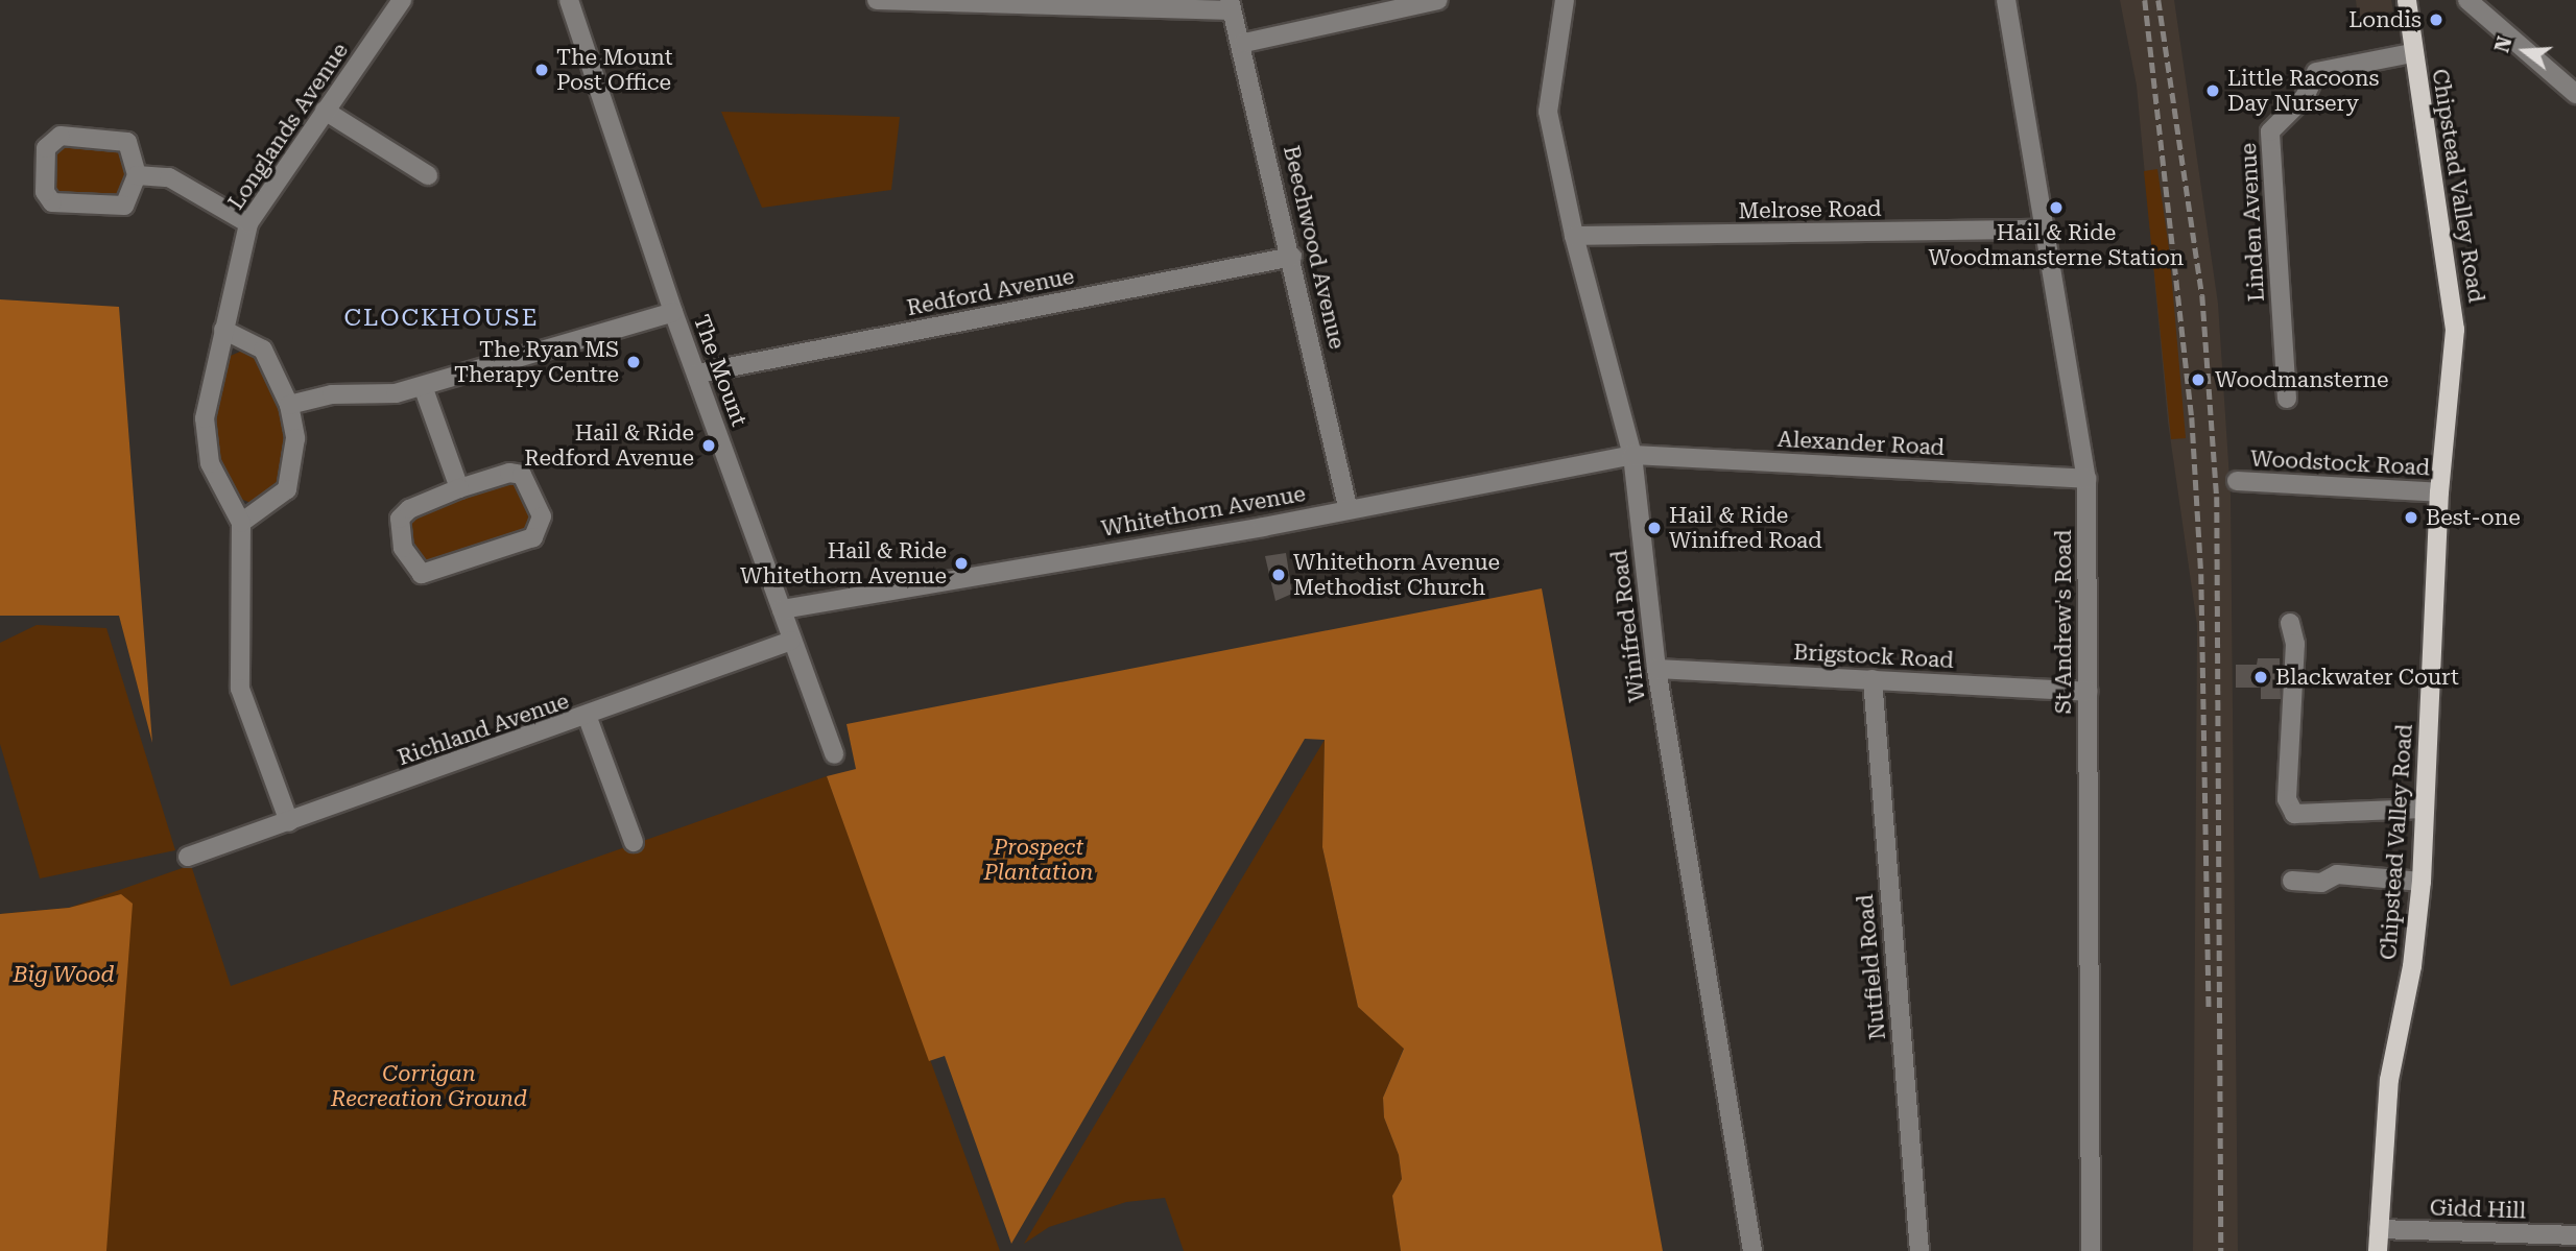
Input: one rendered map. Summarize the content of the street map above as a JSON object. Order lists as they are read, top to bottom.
{
  "streets": {
    "main road": ["Chipstead Valley Road"],
    "street": [
      "Longlands Avenue",
      "Melrose Road",
      "Linden Avenue",
      "Beechwood Avenue",
      "Redford Avenue",
      "The Mount",
      "Alexander Road",
      "Woodstock Road",
      "Whitethorn Avenue",
      "St Andrew's Road",
      "Winifred Road",
      "Brigstock Road",
      "Richland Avenue",
      "Nutfield Road",
      "Gidd Hill"
    ]
  },
  "crossings": [
    ["Longlands Avenue", "Richland Avenue"],
    ["Chipstead Valley Road", "Linden Avenue"],
    ["Chipstead Valley Road", "Woodstock Road"],
    ["Chipstead Valley Road", "Gidd Hill"],
    ["Melrose Road", "St Andrew's Road"],
    ["Melrose Road", "Winifred Road"],
    ["Beechwood Avenue", "Redford Avenue"],
    ["Beechwood Avenue", "Whitethorn Avenue"],
    ["Redford Avenue", "The Mount"],
    ["The Mount", "Whitethorn Avenue"],
    ["The Mount", "Richland Avenue"],
    ["Alexander Road", "Whitethorn Avenue"],
    ["Alexander Road", "St Andrew's Road"],
    ["Alexander Road", "Winifred Road"],
    ["Whitethorn Avenue", "Winifred Road"],
    ["St Andrew's Road", "Brigstock Road"],
    ["Winifred Road", "Brigstock Road"],
    ["Brigstock Road", "Nutfield Road"]
  ],
  "districts": ["CLOCKHOUSE"],
  "parks": ["Prospect Plantation", "Big Wood", "Corrigan Recreation Ground"],
  "places": [
    "Londis",
    "The Mount Post Office",
    "Little Racoons Day Nursery",
    "Hail & Ride Woodmansterne Station",
    "The Ryan MS Therapy Centre",
    "Woodmansterne",
    "Hail & Ride Redford Avenue",
    "Best-one",
    "Hail & Ride Winifred Road",
    "Hail & Ride Whitethorn Avenue",
    "Whitethorn Avenue Methodist Church",
    "Blackwater Court"
  ],
  "north": "left"
}
